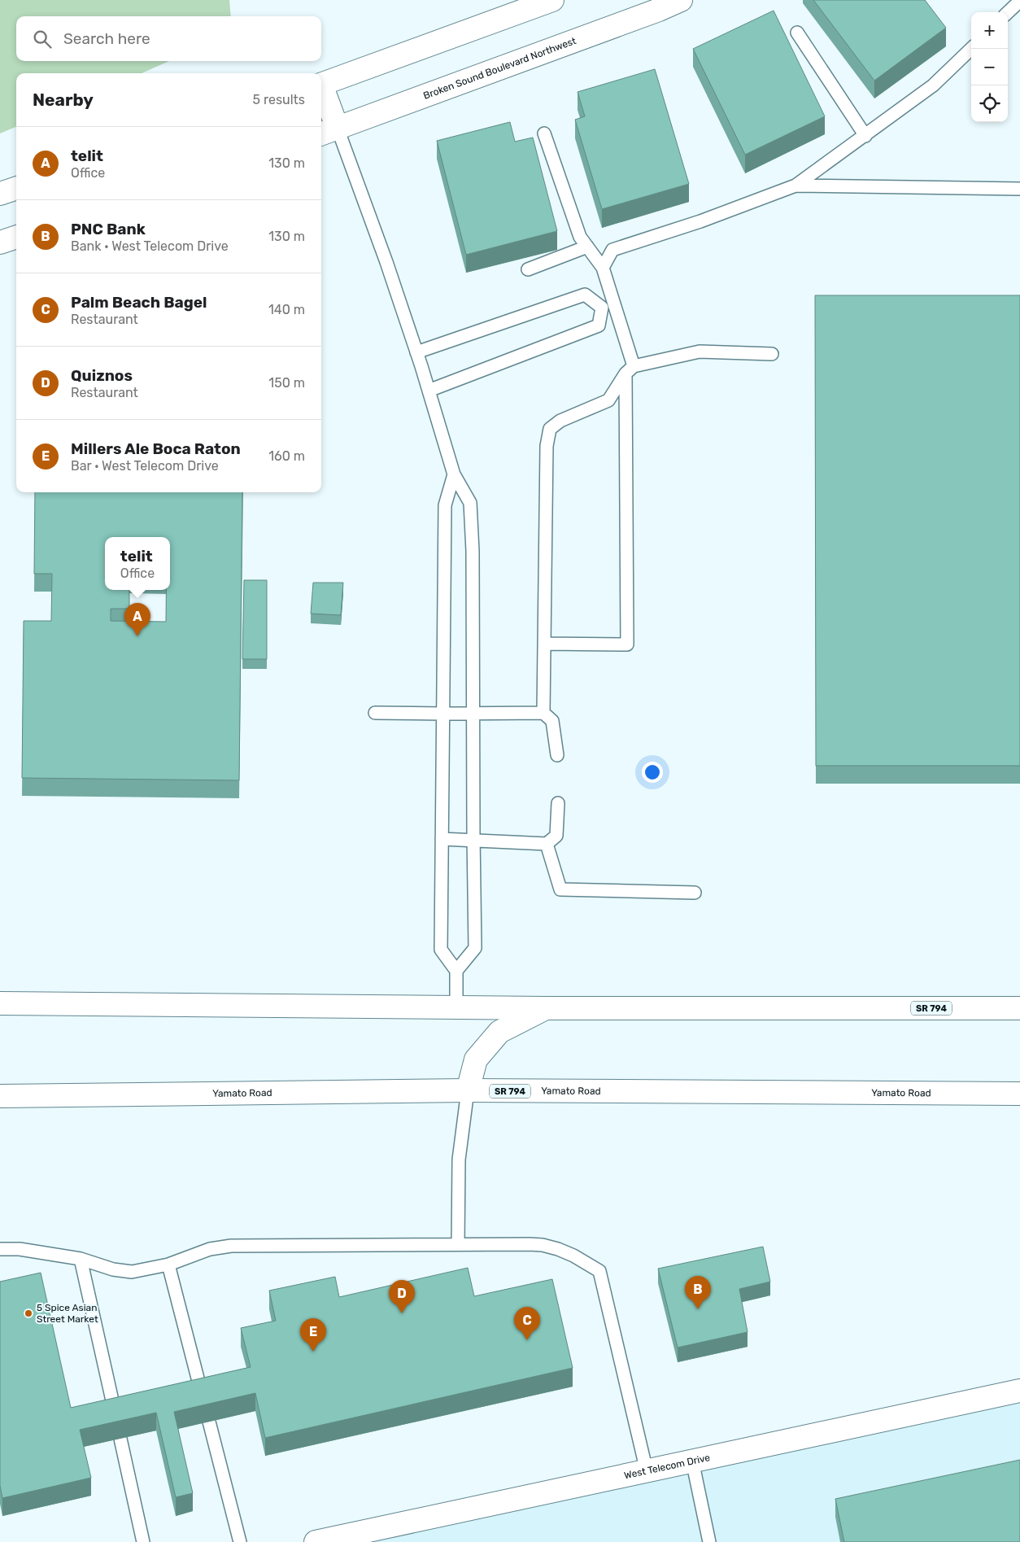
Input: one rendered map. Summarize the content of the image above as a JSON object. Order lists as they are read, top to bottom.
{
  "streets": {
    "main road": [
      "Broken Sound Boulevard Northwest",
      "SR 794",
      "Yamato Road",
      "West Telecom Drive"
    ]
  },
  "places": ["5 Spice Asian Street Market"],
  "page": {
    "map_buttons": ["+", "−"],
    "search": "Search here",
    "heading": ["Nearby", "5 results"],
    "list": [
      {
        "mark": "A",
        "name": "telit",
        "note": "Office",
        "value": "130 m"
      },
      {
        "mark": "B",
        "name": "PNC Bank",
        "note": "Bank · West Telecom Drive",
        "value": "130 m"
      },
      {
        "mark": "C",
        "name": "Palm Beach Bagel",
        "note": "Restaurant",
        "value": "140 m"
      },
      {
        "mark": "D",
        "name": "Quiznos",
        "note": "Restaurant",
        "value": "150 m"
      },
      {
        "mark": "E",
        "name": "Millers Ale Boca Raton",
        "note": "Bar · West Telecom Drive",
        "value": "160 m"
      }
    ],
    "popup": ["telit", "Office"],
    "pins": [
      "A",
      "B",
      "D",
      "C",
      "E"
    ]
  }
}
